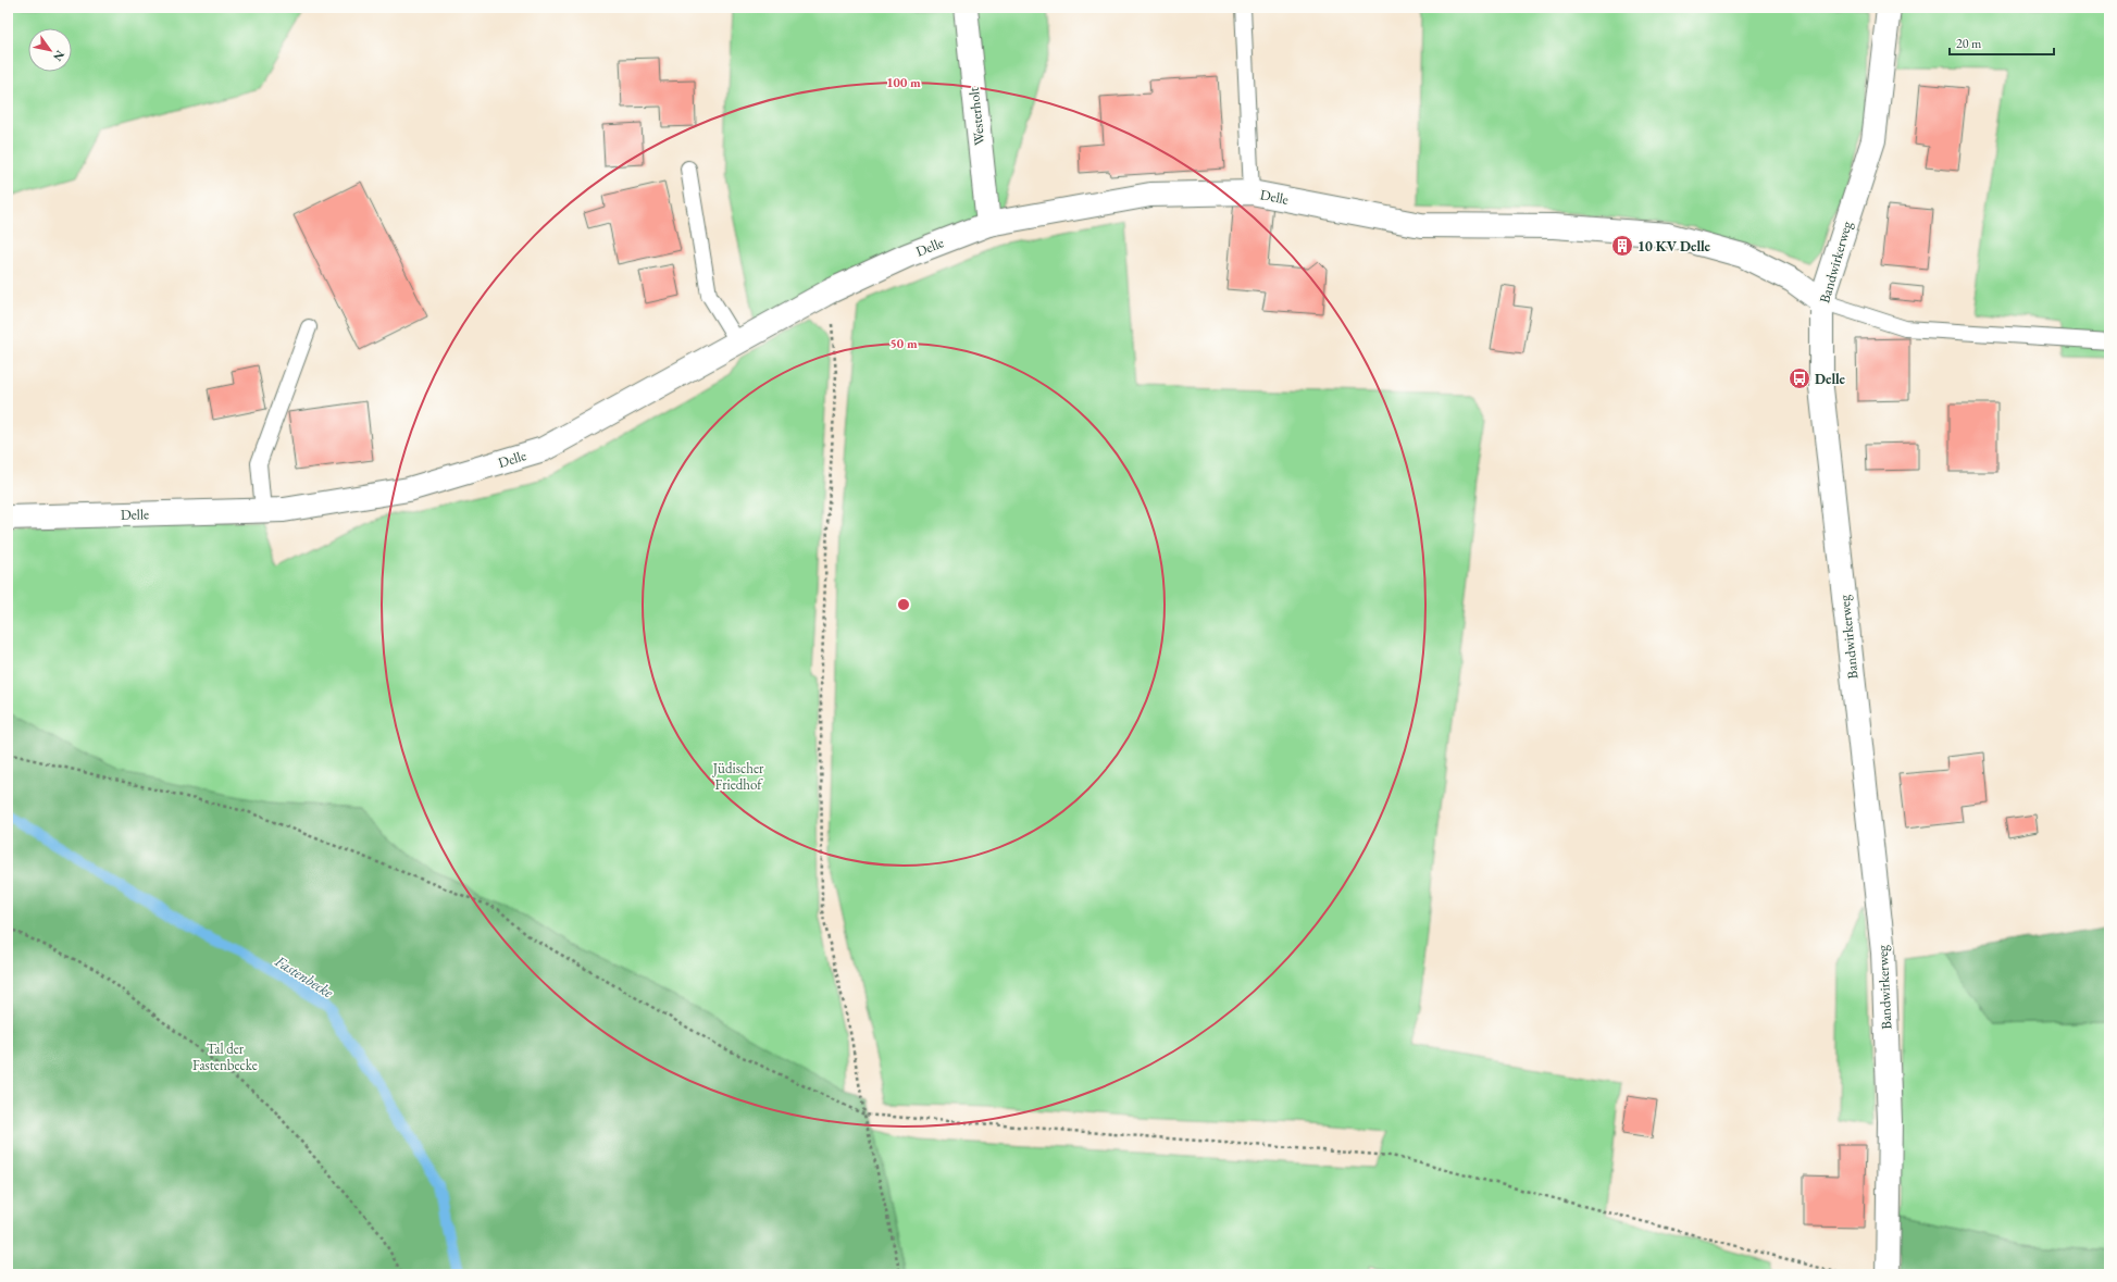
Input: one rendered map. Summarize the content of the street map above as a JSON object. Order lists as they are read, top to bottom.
{
  "streets": {
    "street": ["Westerholt", "Delle", "Bandwirkerweg"]
  },
  "crossings": [
    ["Westerholt", "Delle"],
    ["Delle", "Bandwirkerweg"]
  ],
  "water": ["Fastenbecke"],
  "parks": ["Jüdischer Friedhof", "Tal der Fastenbecke"],
  "places": {
    "building": ["10 KV Delle"],
    "bus stop": ["Delle"]
  },
  "scale_bar": "20 m",
  "north": "bottom right",
  "rings": ["100 m", "50 m"]
}
